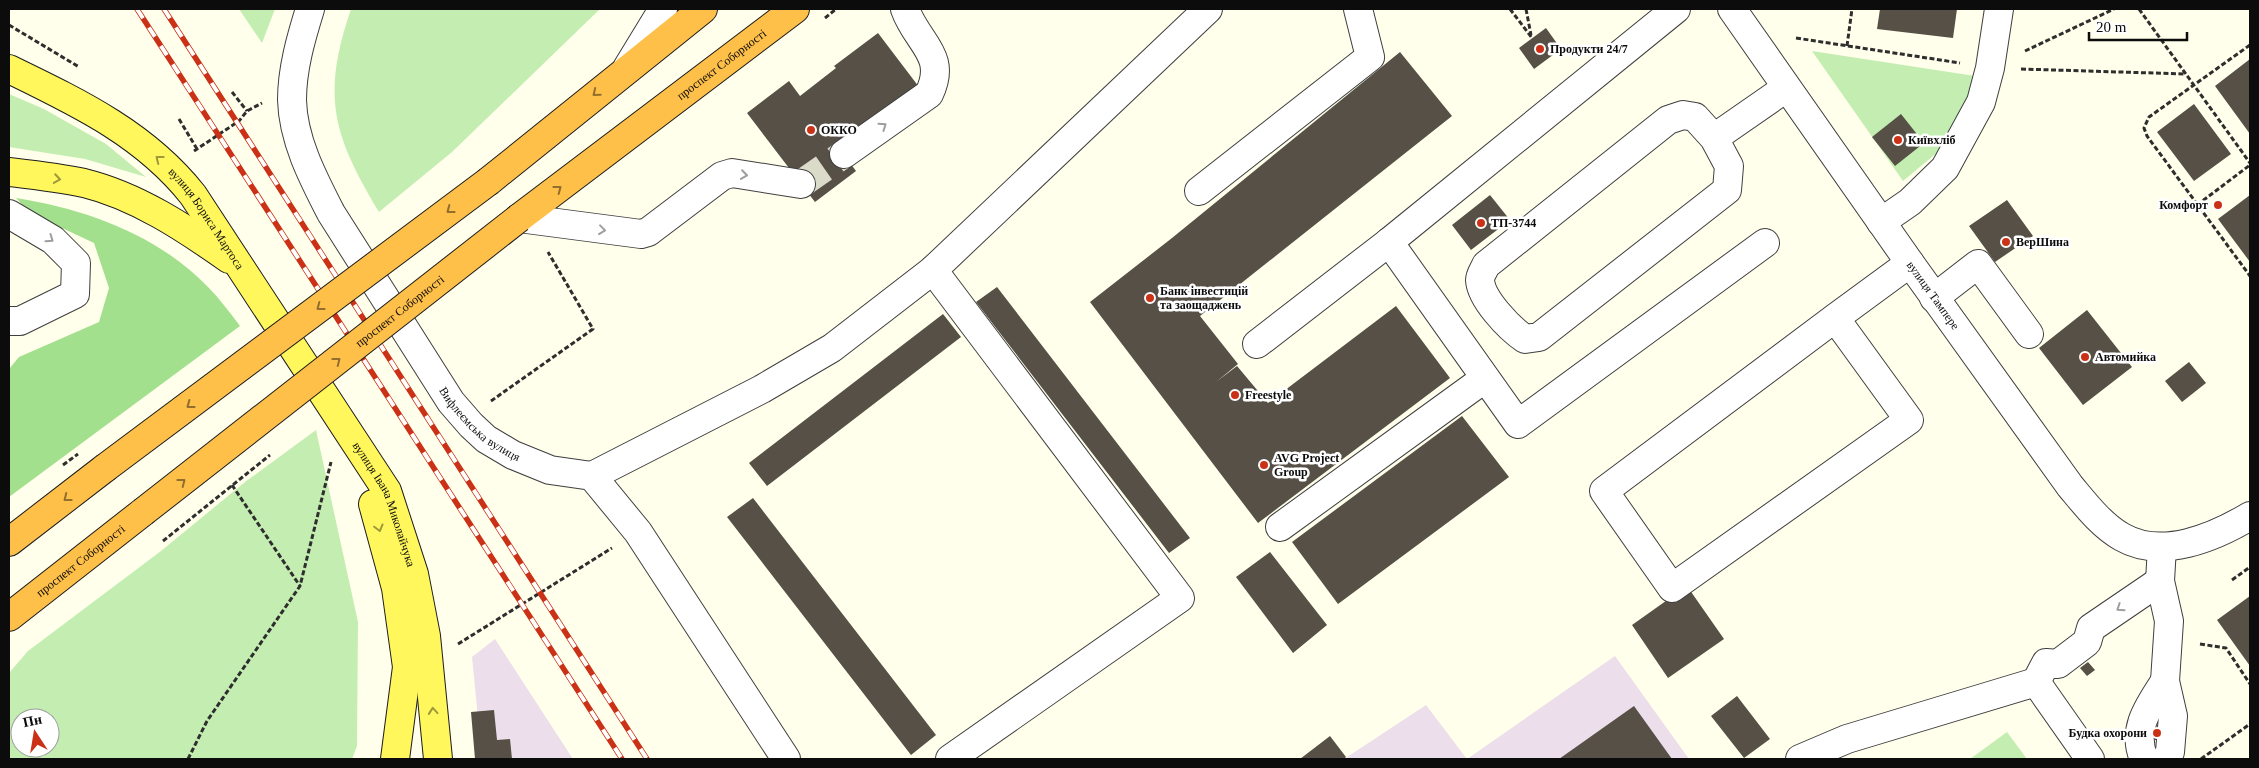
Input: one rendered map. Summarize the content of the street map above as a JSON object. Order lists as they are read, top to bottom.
{
  "streets": {
    "highway": ["проспект Соборності"],
    "main road": ["вулиця Бориса Мартоса", "вулиця Івана Миколайчука"],
    "street": ["вулиця Тампере", "Вифлеємська вулиця"]
  },
  "places": [
    "Продукти 24/7",
    "ОККО",
    "Київхліб",
    "Комфорт",
    "ТП-3744",
    "ВерШина",
    "Банк інвестицій та заощаджень",
    "Автомийка",
    "Freestyle",
    "AVG Project Group",
    "Будка охорони"
  ],
  "scale_bar": "20 m",
  "north": "top"
}
